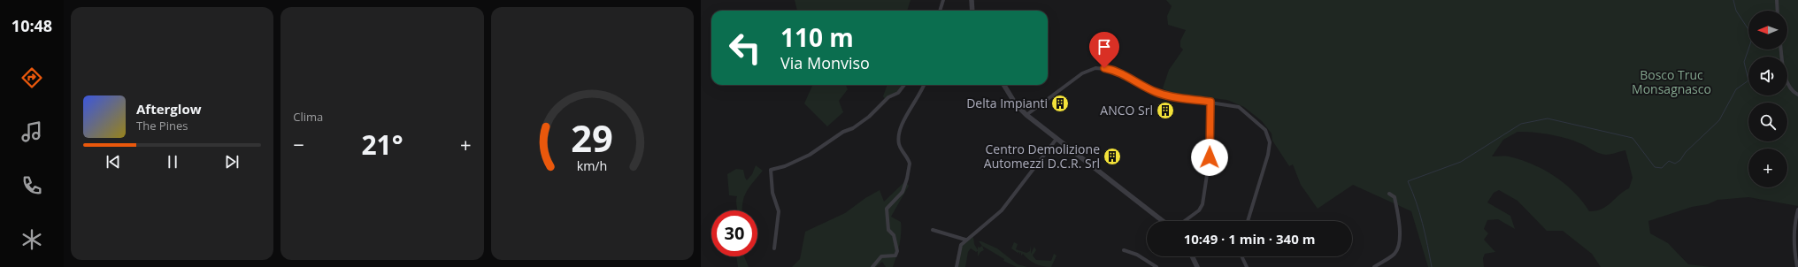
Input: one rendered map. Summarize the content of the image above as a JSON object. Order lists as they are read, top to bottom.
{
  "parks": ["Bosco Truc Monsagnasco"],
  "places": {
    "building": ["Delta Impianti", "ANCO Srl", "Centro Demolizione Automezzi D.C.R. Srl"]
  },
  "north": "left",
  "page": {
    "tabs": "10:48",
    "tile": "Clima",
    "map_buttons": "+",
    "turn": ["110 m", "Via Monviso"],
    "song": ["Afterglow", "The Pines"],
    "heat": ["−", "21°", "+"],
    "limit": "30",
    "trip": "10:49 · 1 min · 340 m",
    "gauge": ["29", "km/h"]
  }
}
